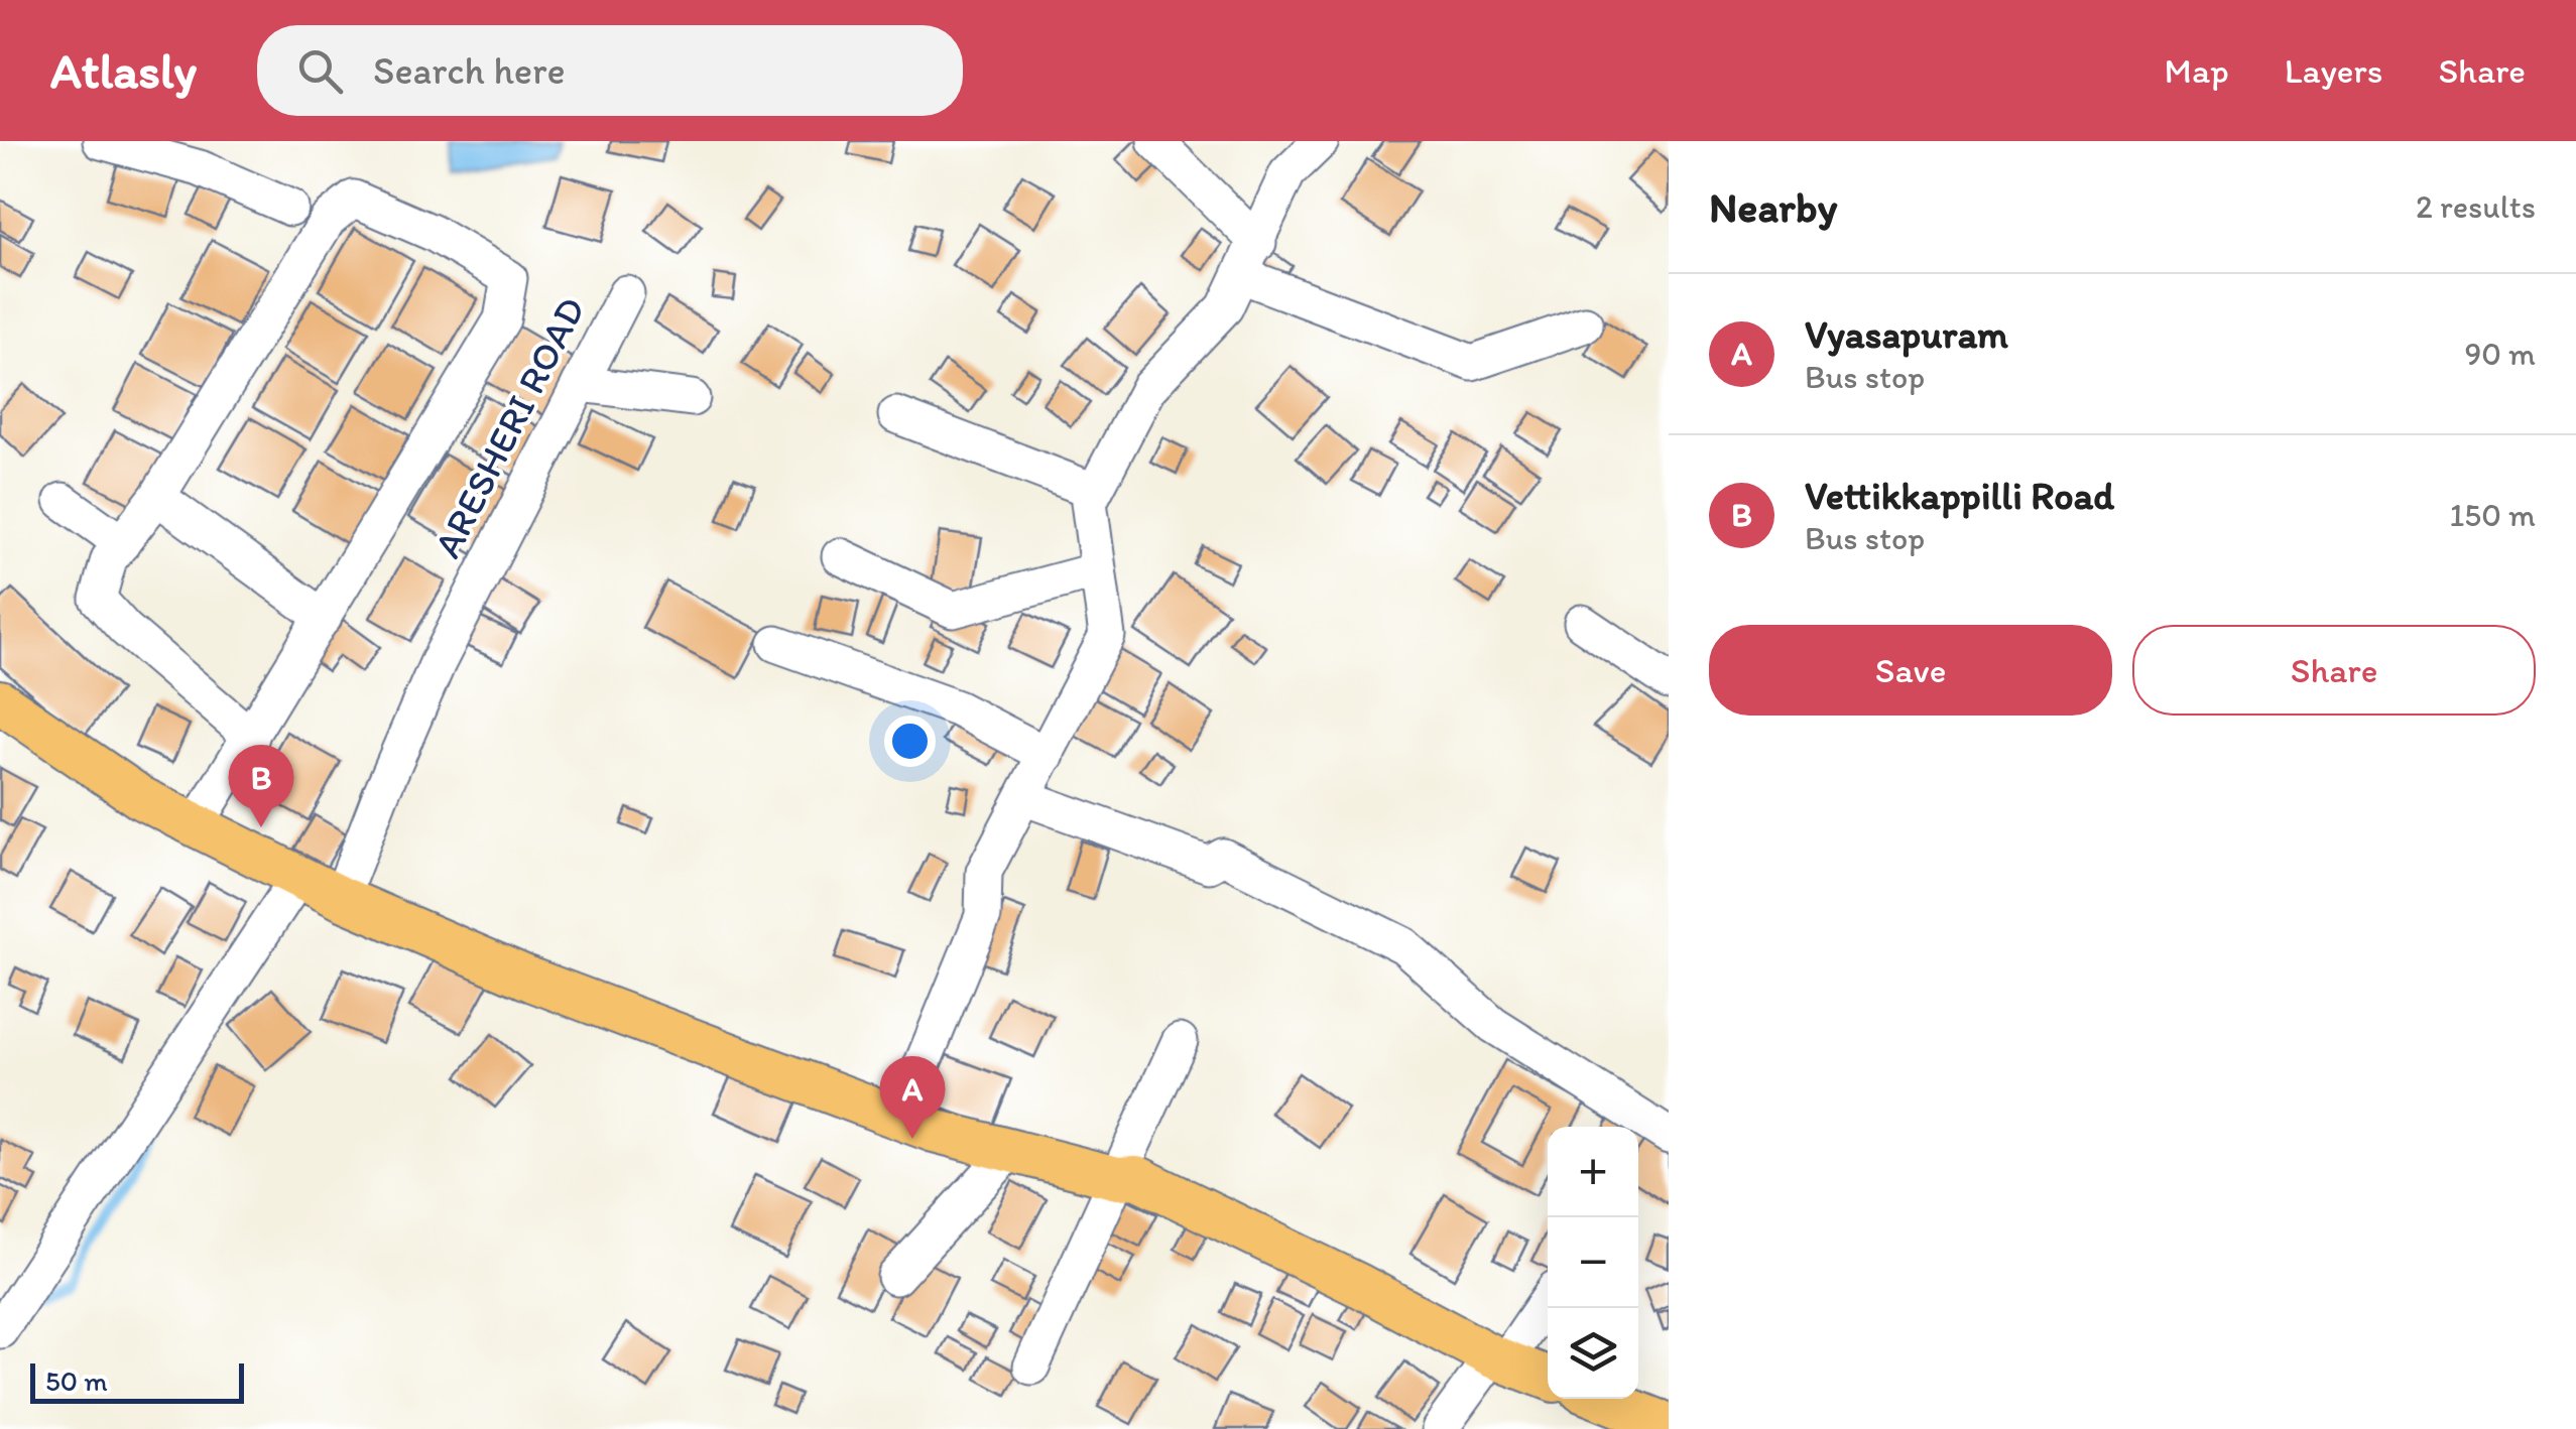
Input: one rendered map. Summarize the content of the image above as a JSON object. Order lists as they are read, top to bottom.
{
  "streets": {
    "street": ["ARESHERI ROAD"]
  },
  "scale_bar": "50 m",
  "page": {
    "header": "Atlasly",
    "search": "Search here",
    "nav": ["Map", "Layers", "Share"],
    "heading": ["Nearby", "2 results"],
    "list": [
      {
        "mark": "A",
        "name": "Vyasapuram",
        "note": "Bus stop",
        "value": "90 m"
      },
      {
        "mark": "B",
        "name": "Vettikkappilli Road",
        "note": "Bus stop",
        "value": "150 m"
      }
    ],
    "buttons": ["Save", "Share"],
    "pins": ["B", "A"],
    "map_buttons": ["+", "−"],
    "scale": "50 m"
  }
}
